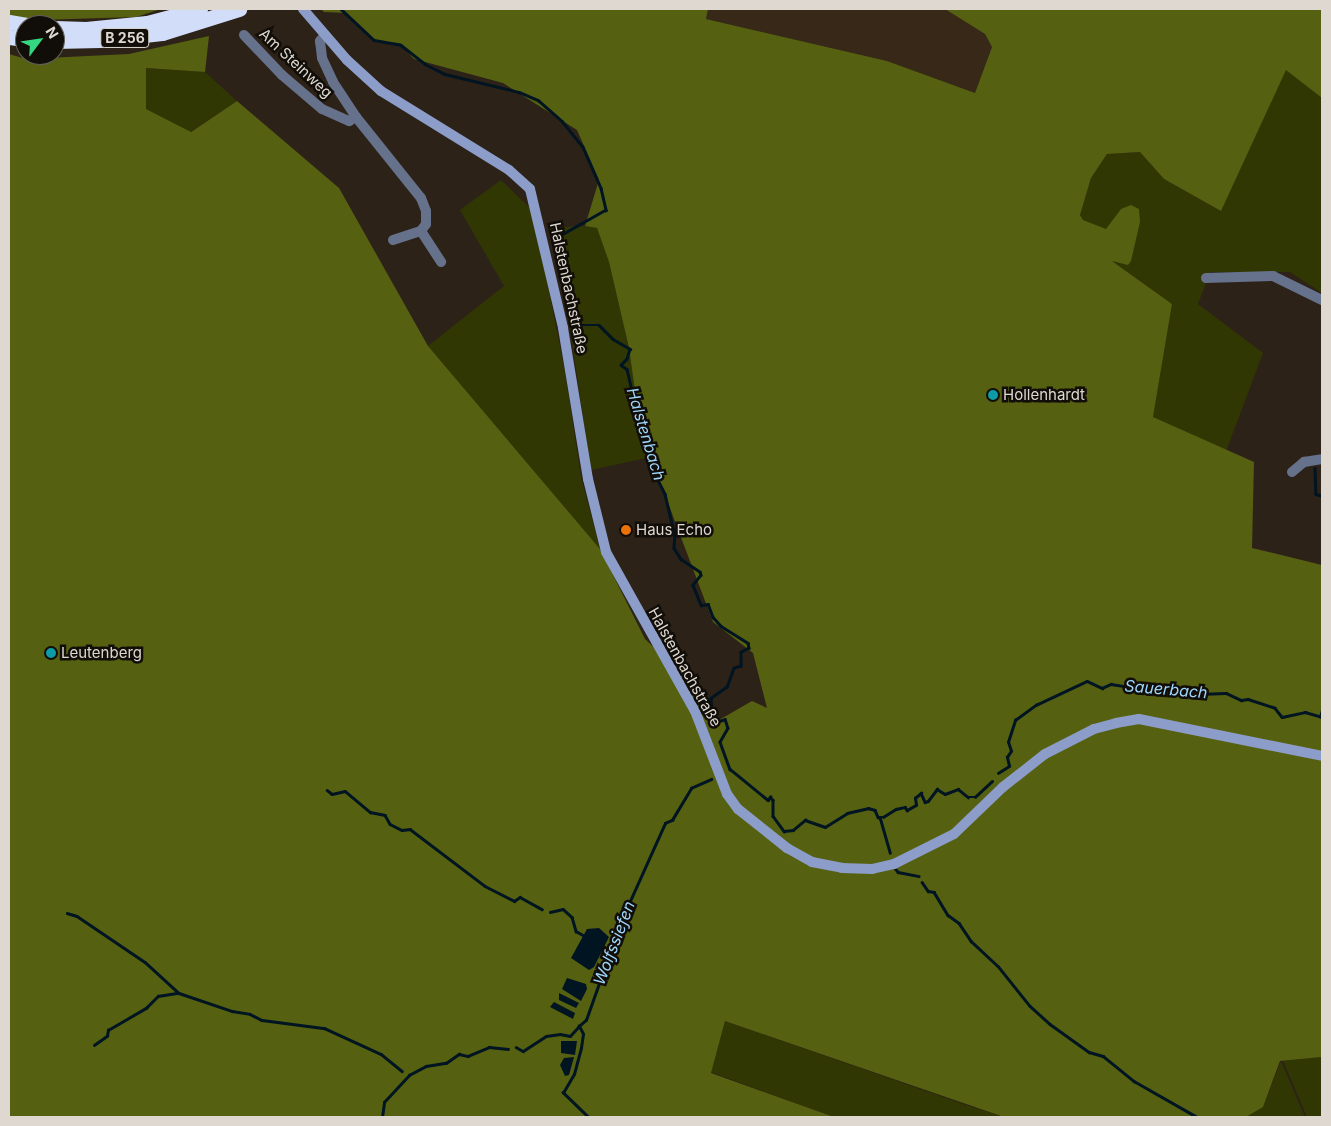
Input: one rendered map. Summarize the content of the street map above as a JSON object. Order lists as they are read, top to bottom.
{
  "streets": {
    "highway": ["B 256"],
    "street": ["Am Steinweg", "Halstenbachstraße"]
  },
  "crossings": [
    ["Am Steinweg", "Halstenbachstraße"]
  ],
  "water": ["Halstenbach", "Sauerbach", "Wolfssiefen"],
  "places": ["Hollenhardt", "Haus Echo", "Leutenberg"],
  "north": "top right"
}
